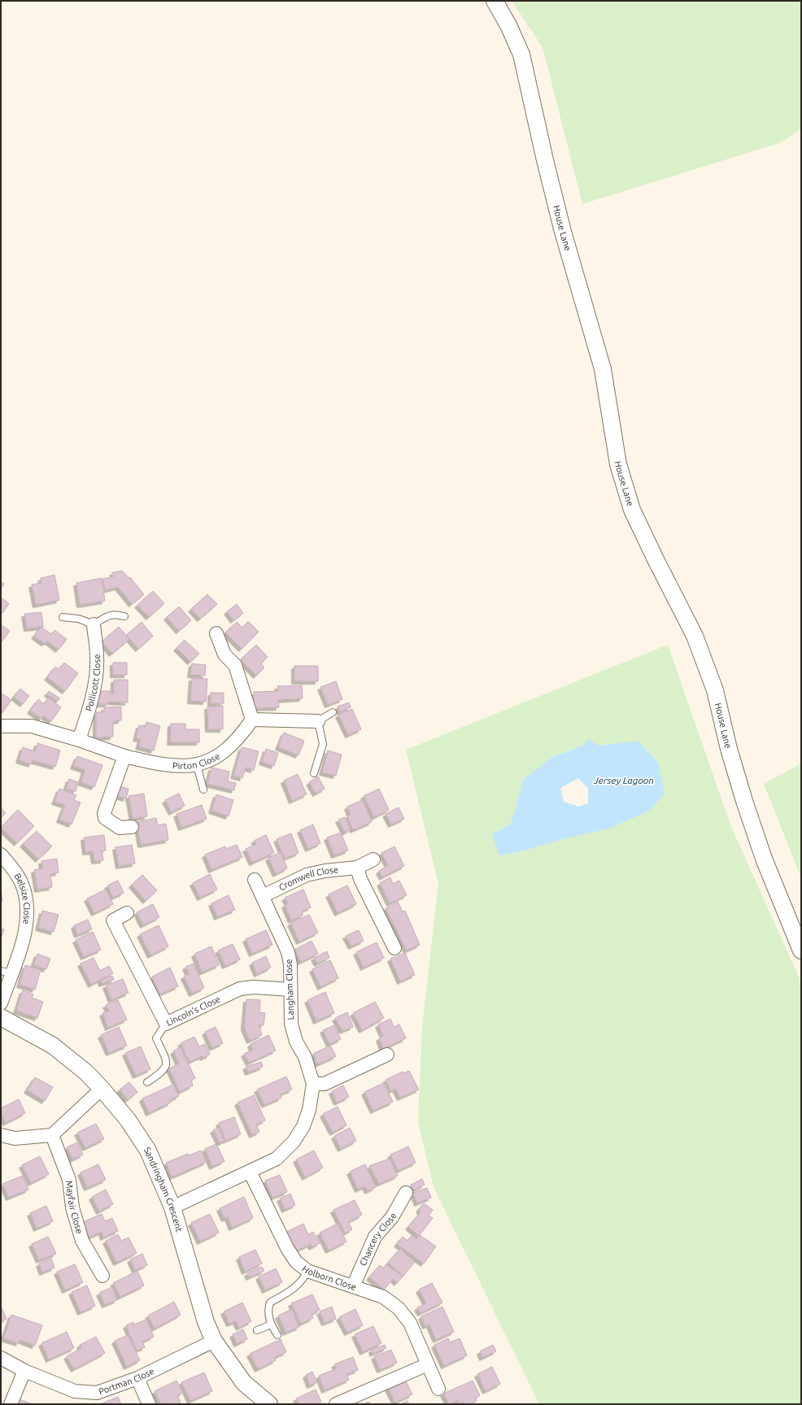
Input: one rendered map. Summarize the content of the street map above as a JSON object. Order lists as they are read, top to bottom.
{
  "streets": {
    "street": [
      "House Lane",
      "Pollicott Close",
      "Pirton Close",
      "Cromwell Close",
      "Belsize Close",
      "Langham Close",
      "Lincoln's Close",
      "Sandringham Crescent",
      "Mayfair Close",
      "Chancery Close",
      "Holborn Close",
      "Portman Close"
    ]
  },
  "crossings": [
    ["Pollicott Close", "Pirton Close"],
    ["Cromwell Close", "Langham Close"],
    ["Langham Close", "Lincoln's Close"],
    ["Langham Close", "Sandringham Crescent"],
    ["Langham Close", "Holborn Close"],
    ["Sandringham Crescent", "Portman Close"],
    ["Chancery Close", "Holborn Close"]
  ],
  "water": ["Jersey Lagoon"]
}
